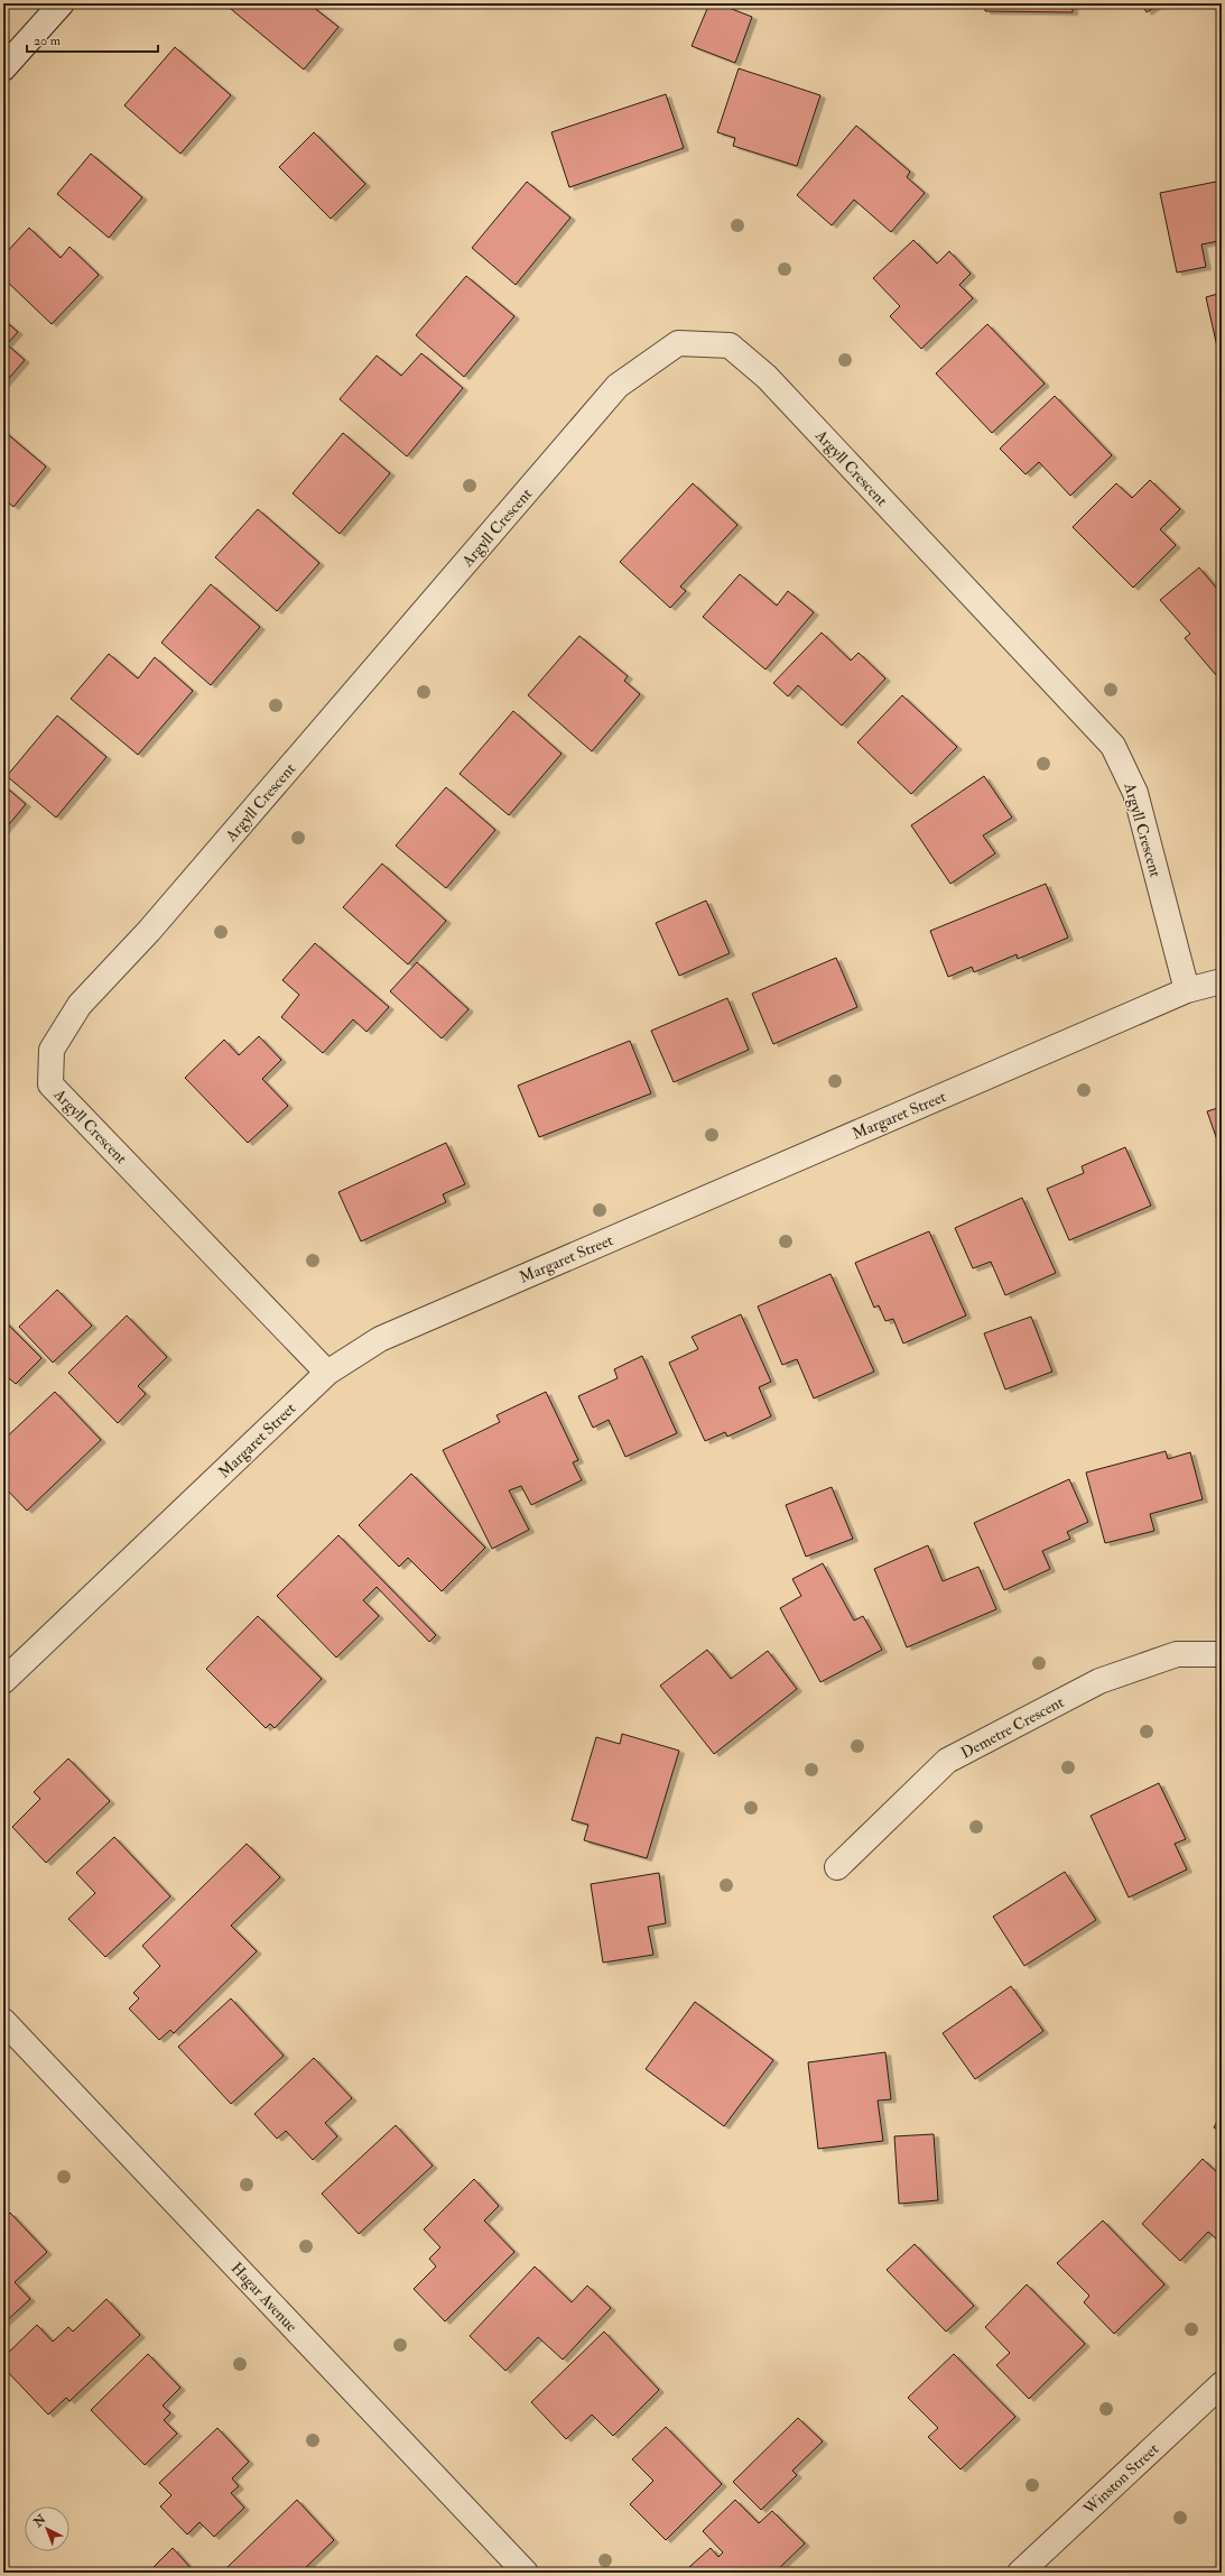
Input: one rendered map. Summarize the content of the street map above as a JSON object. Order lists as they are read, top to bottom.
{
  "streets": {
    "street": [
      "Argyll Crescent",
      "Margaret Street",
      "Demetre Crescent",
      "Hagar Avenue",
      "Winston Street"
    ]
  },
  "crossings": [
    ["Argyll Crescent", "Margaret Street"]
  ],
  "scale_bar": "20 m",
  "north": "top left"
}
